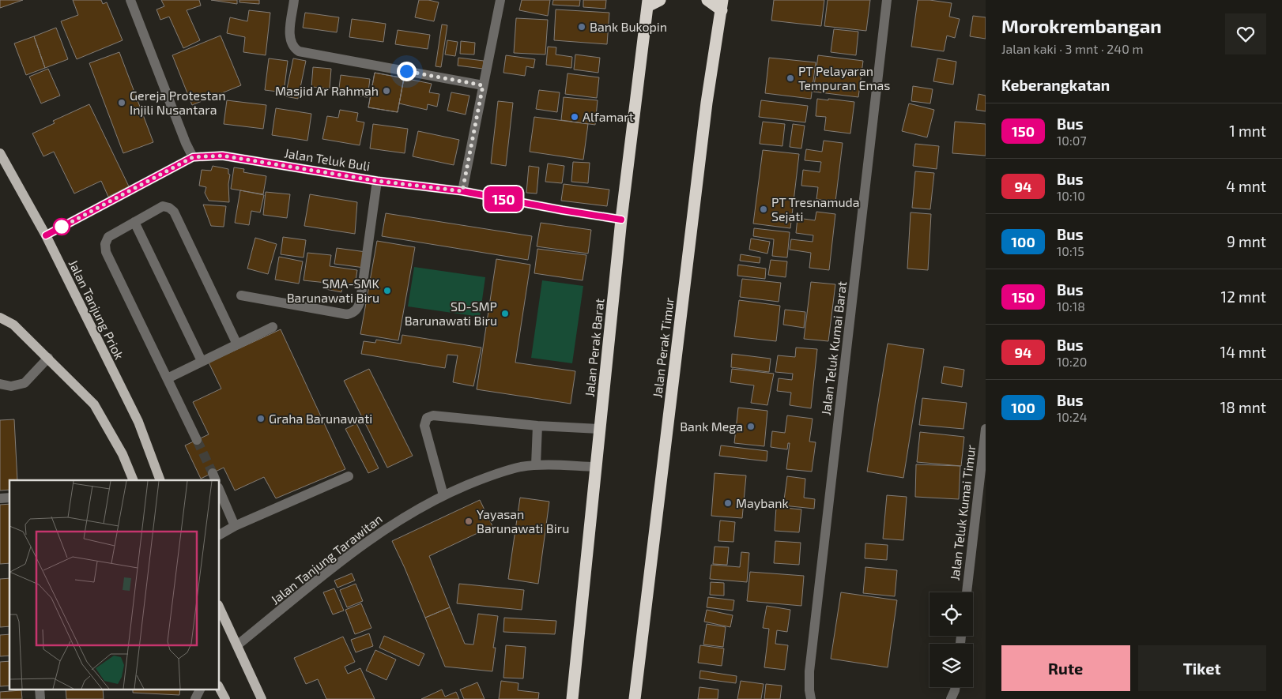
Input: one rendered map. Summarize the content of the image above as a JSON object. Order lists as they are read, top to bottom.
{
  "streets": {
    "highway": ["Jalan Perak Barat", "Jalan Perak Timur"],
    "main road": ["Jalan Tanjung Priok"],
    "street": [
      "Jalan Teluk Buli",
      "Jalan Teluk Kumai Barat",
      "Jalan Teluk Kumai Timur",
      "Jalan Tanjung Tarawitan"
    ]
  },
  "crossings": [
    ["Jalan Teluk Buli", "Jalan Tanjung Priok"],
    ["Jalan Teluk Buli", "Jalan Perak Barat"],
    ["Jalan Perak Barat", "Jalan Tanjung Tarawitan"]
  ],
  "places": [
    "Bank Bukopin",
    "PT Pelayaran Tempuran Emas",
    "Masjid Ar Rahmah",
    "Gereja Protestan Injili Nusantara",
    "Alfamart",
    "PT Tresnamuda Sejati",
    "SMA-SMK Barunawati Biru",
    "SD-SMP Barunawati Biru",
    "Graha Barunawati",
    "Bank Mega",
    "Maybank",
    "Yayasan Barunawati Biru"
  ],
  "lines": ["bus line 150"],
  "page": {
    "on_map": "150",
    "heading": [
      ["Morokrembangan", "Jalan kaki · 3 mnt · 240 m"],
      "Keberangkatan"
    ],
    "list": [
      {
        "mark": "150",
        "name": "Bus",
        "note": "10:07",
        "value": "1 mnt"
      },
      {
        "mark": "94",
        "name": "Bus",
        "note": "10:10",
        "value": "4 mnt"
      },
      {
        "mark": "100",
        "name": "Bus",
        "note": "10:15",
        "value": "9 mnt"
      },
      {
        "mark": "150",
        "name": "Bus",
        "note": "10:18",
        "value": "12 mnt"
      },
      {
        "mark": "94",
        "name": "Bus",
        "note": "10:20",
        "value": "14 mnt"
      },
      {
        "mark": "100",
        "name": "Bus",
        "note": "10:24",
        "value": "18 mnt"
      }
    ],
    "buttons": ["Rute", "Tiket"]
  }
}
